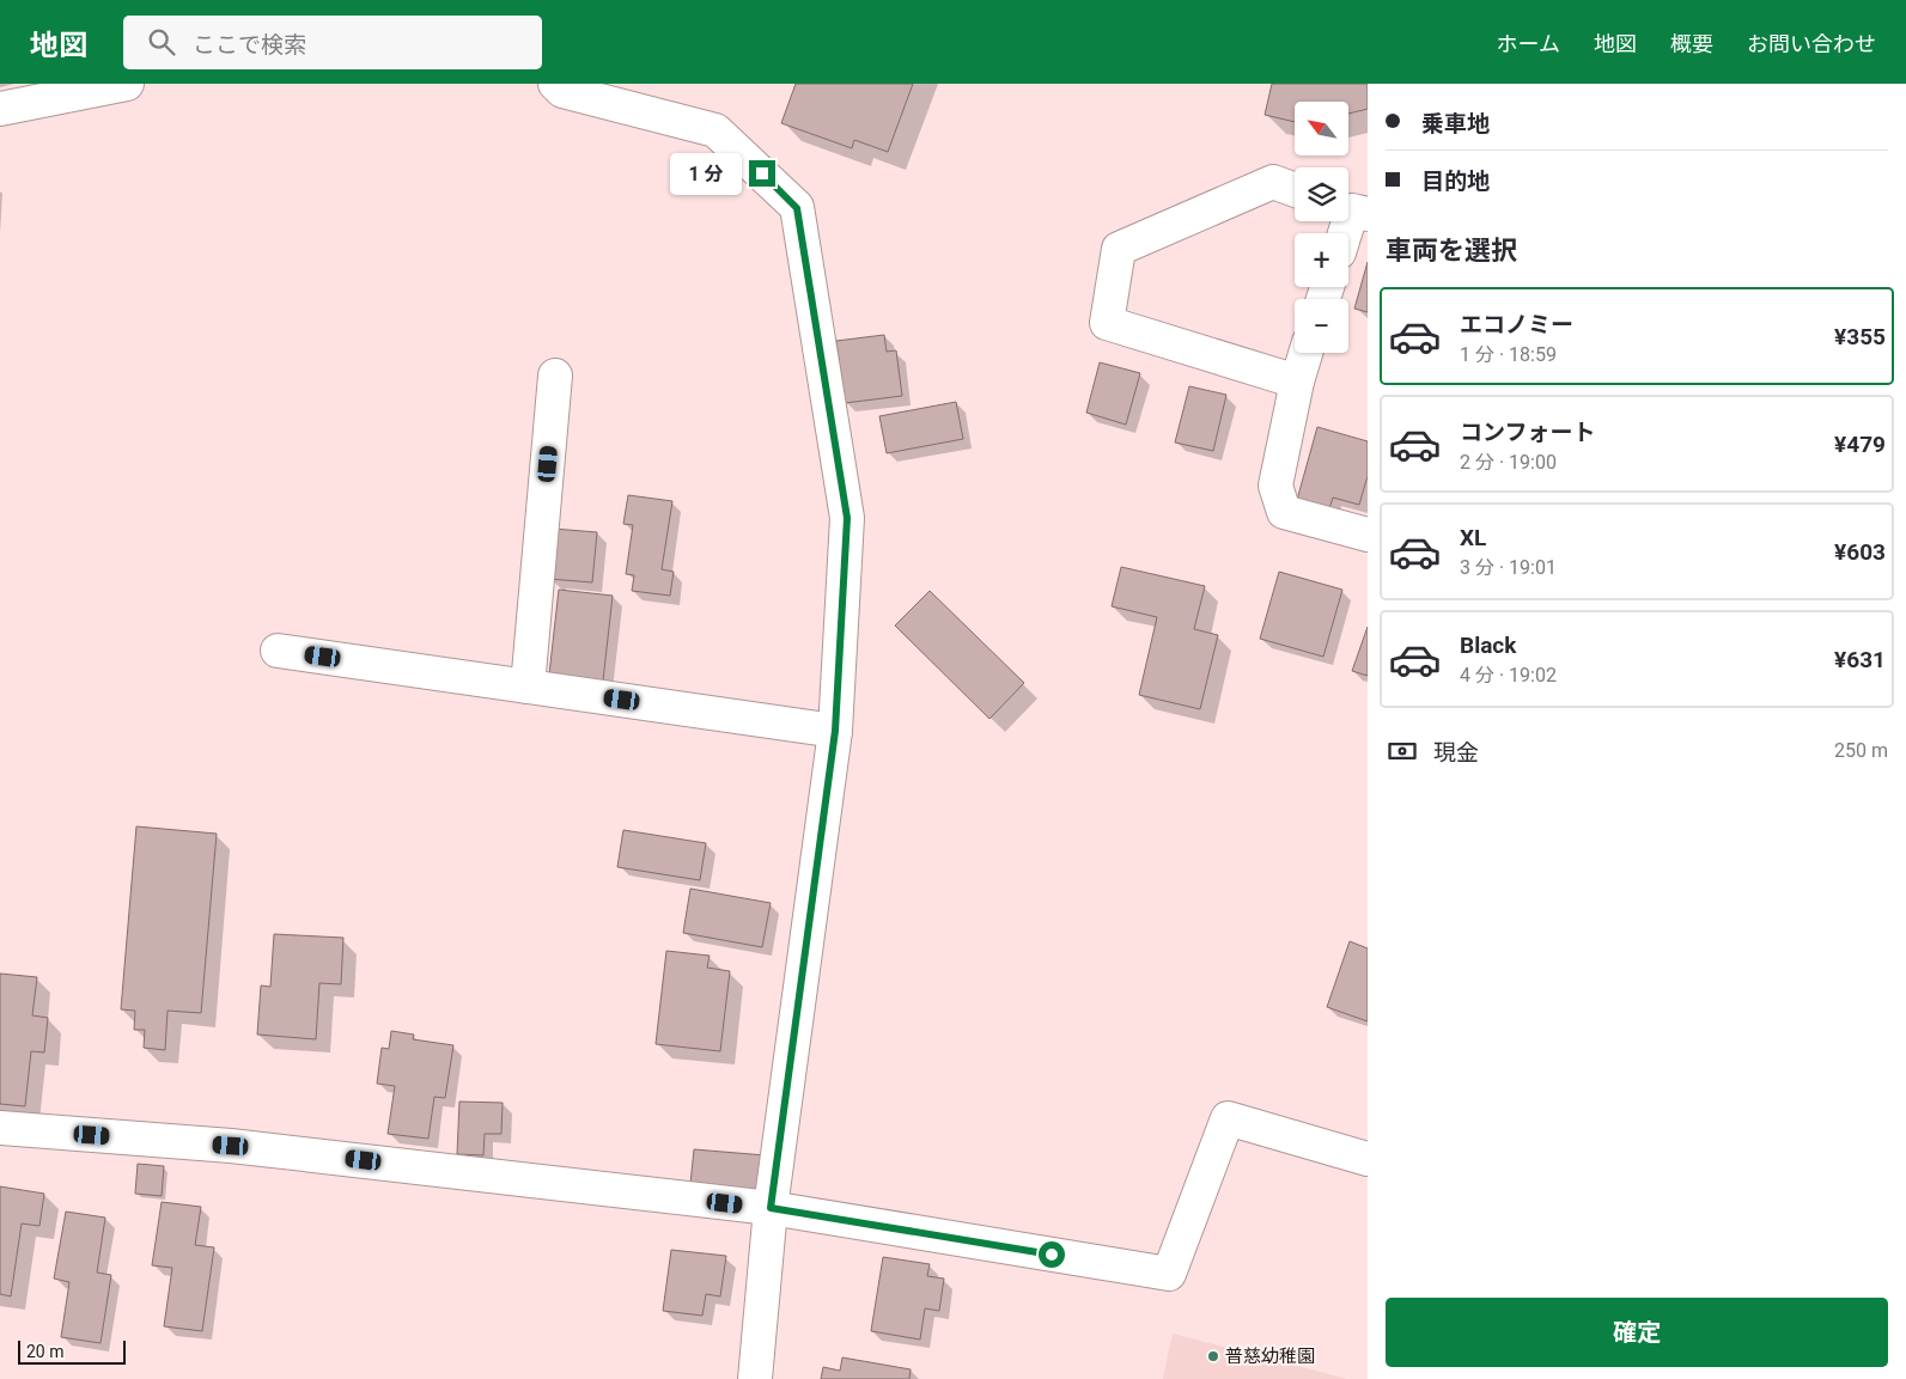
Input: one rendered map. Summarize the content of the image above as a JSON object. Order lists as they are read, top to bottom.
{
  "places": ["普慈幼稚園"],
  "scale_bar": "20 m",
  "north": "top left",
  "page": {
    "header": "地図",
    "search": "ここで検索",
    "nav": [
      "ホーム",
      "地図",
      "概要",
      "お問い合わせ"
    ],
    "banner": ["乗車地", "目的地"],
    "map_buttons": ["+", "−"],
    "bubble": "1 分",
    "heading": "車両を選択",
    "list": [
      {
        "name": "エコノミー",
        "note": "1 分 · 18:59",
        "value": "¥355"
      },
      {
        "name": "コンフォート",
        "note": "2 分 · 19:00",
        "value": "¥479"
      },
      {
        "name": "XL",
        "note": "3 分 · 19:01",
        "value": "¥603"
      },
      {
        "name": "Black",
        "note": "4 分 · 19:02",
        "value": "¥631"
      }
    ],
    "pay": ["現金", "250 m"],
    "buttons": "確定",
    "scale": "20 m"
  }
}
